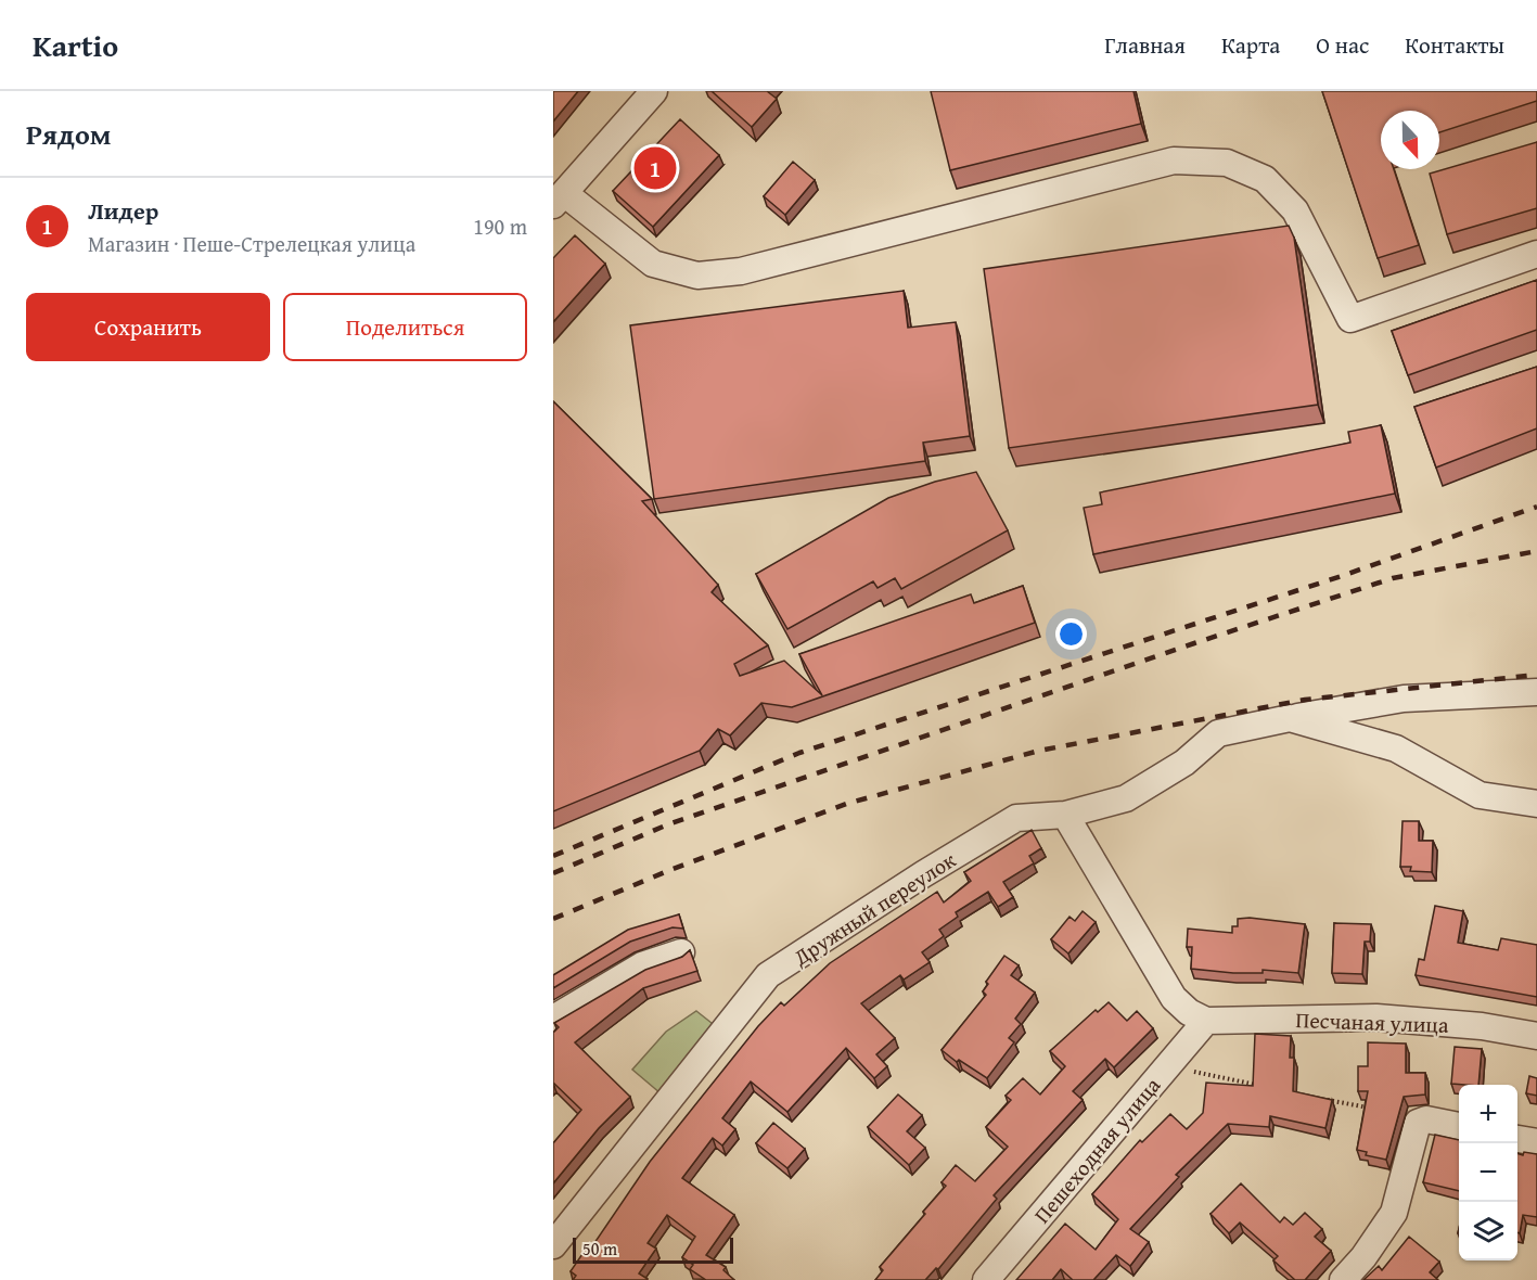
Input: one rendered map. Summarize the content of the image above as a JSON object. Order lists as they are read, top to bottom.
{
  "streets": {
    "street": ["Дружный переулок", "Песчаная улица", "Пешеходная улица"]
  },
  "crossings": [
    ["Песчаная улица", "Пешеходная улица"]
  ],
  "scale_bar": "50 m",
  "north": "bottom",
  "page": {
    "header": "Kartio",
    "nav": [
      "Главная",
      "Карта",
      "О нас",
      "Контакты"
    ],
    "heading": "Рядом",
    "pins": "1",
    "list": [
      {
        "mark": "1",
        "name": "Лидер",
        "note": "Магазин · Пеше-Стрелецкая улица",
        "value": "190 m"
      }
    ],
    "buttons": ["Сохранить", "Поделиться"],
    "map_buttons": ["+", "−"],
    "scale": "50 m"
  }
}
